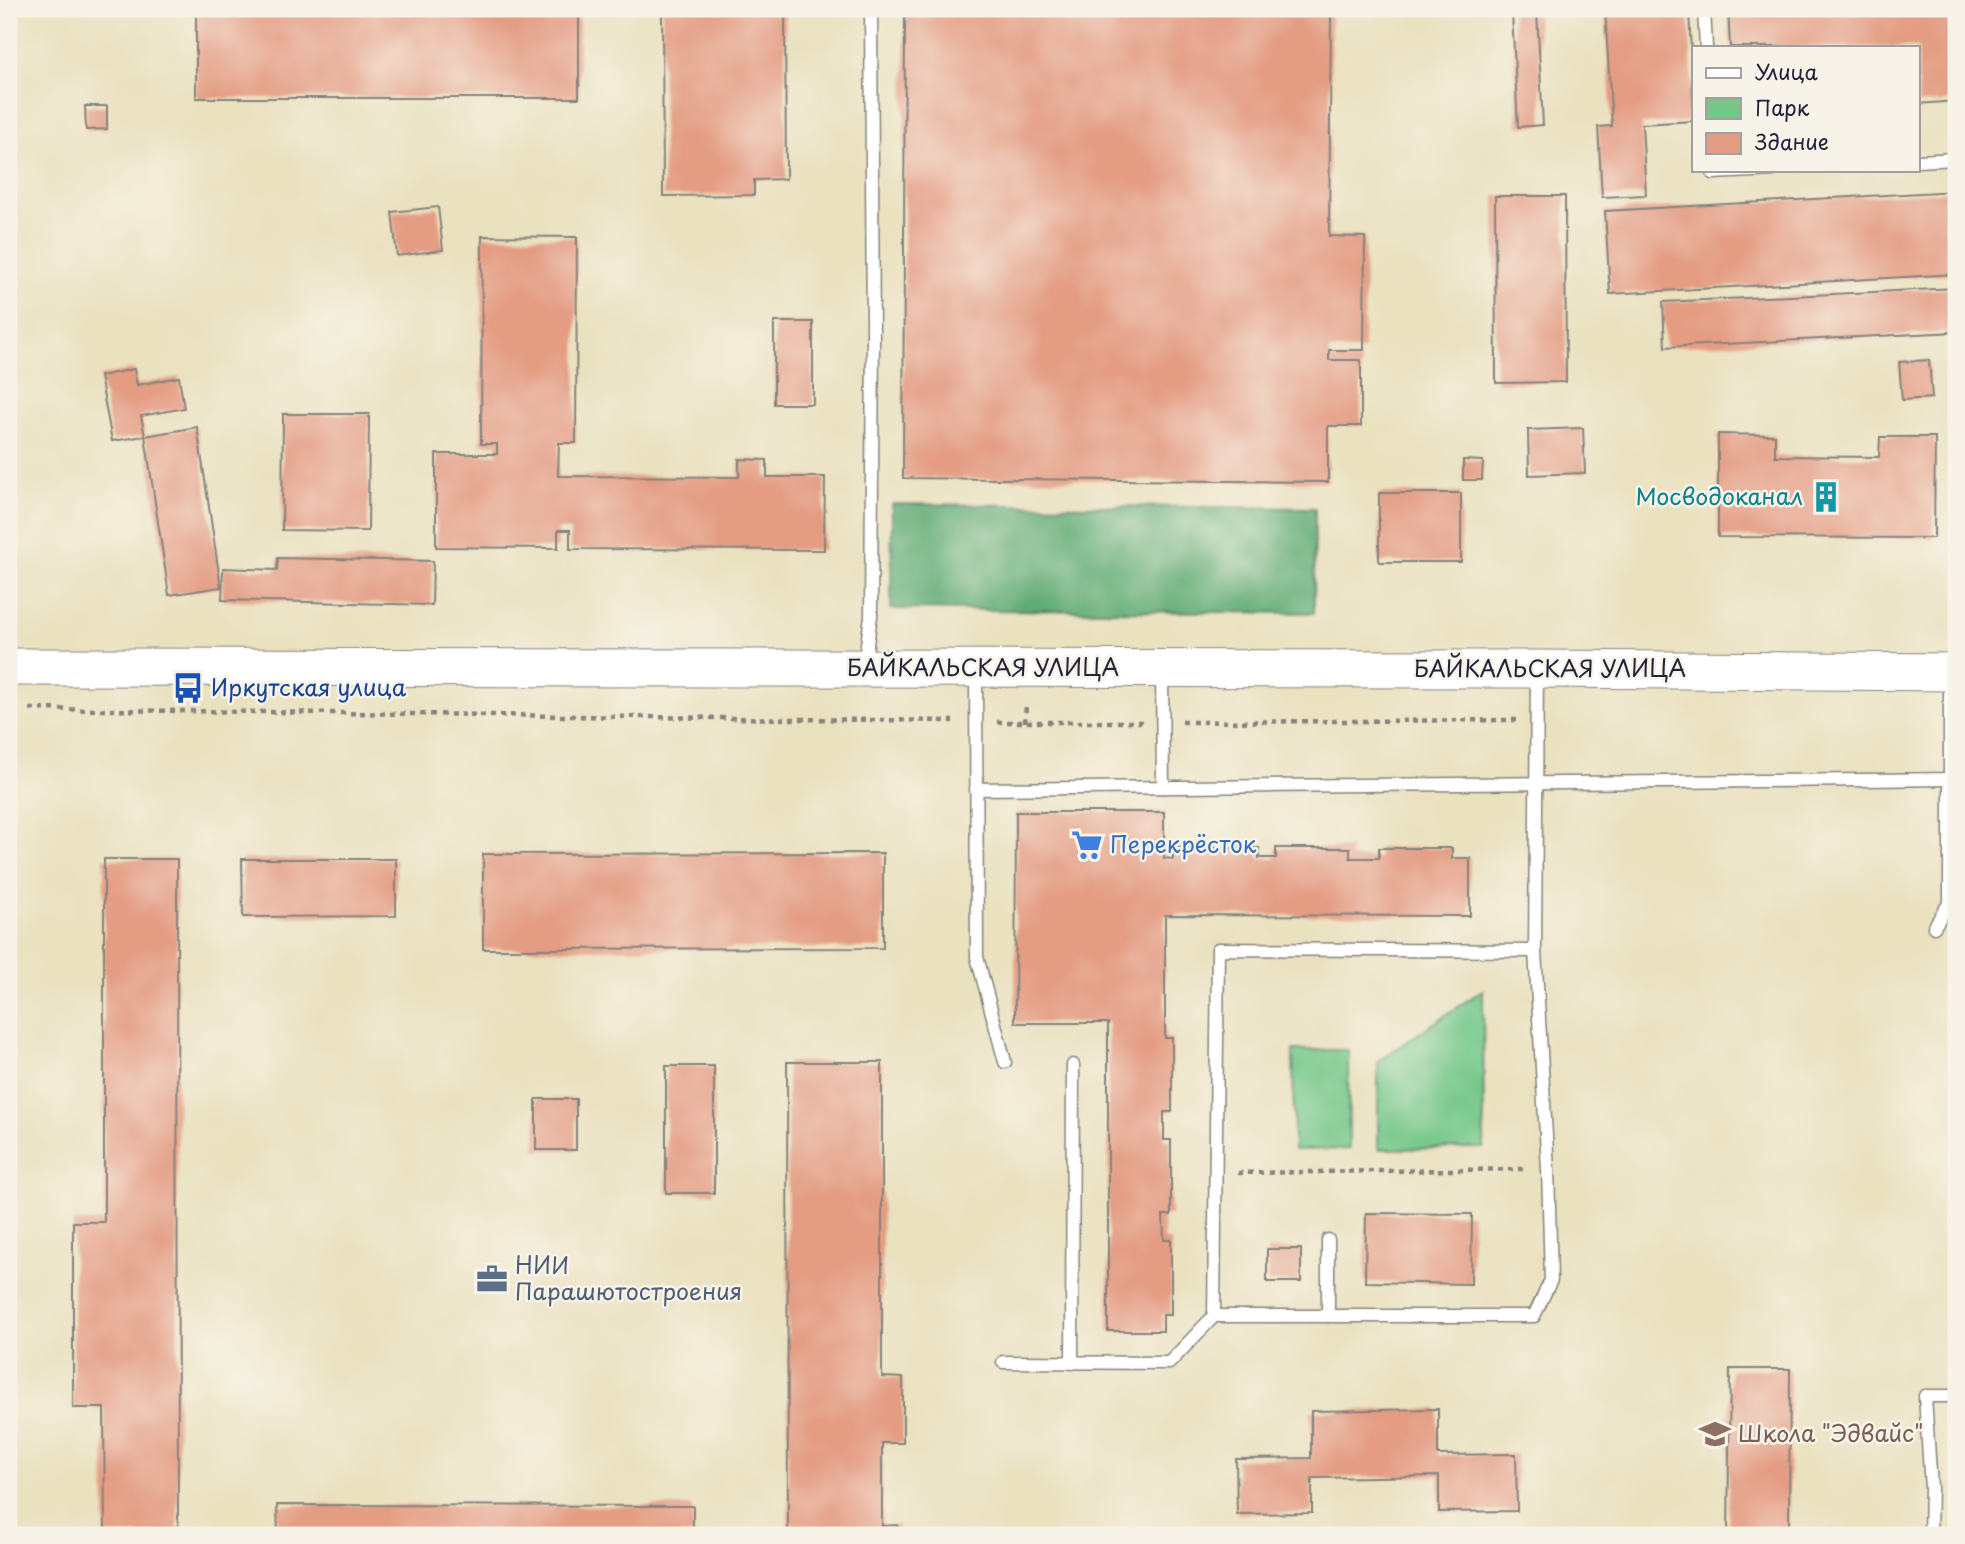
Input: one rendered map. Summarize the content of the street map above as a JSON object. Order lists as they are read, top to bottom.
{
  "streets": {
    "street": ["БАЙКАЛЬСКАЯ УЛИЦА"]
  },
  "places": {
    "building": ["Мосводоканал"],
    "bus stop": ["Иркутская улица"],
    "supermarket": ["Перекрёсток"],
    "office": ["НИИ Парашютостроения"],
    "school or university": ["Школа \"Эдвайс\""]
  },
  "legend": ["Улица", "Парк", "Здание"]
}
